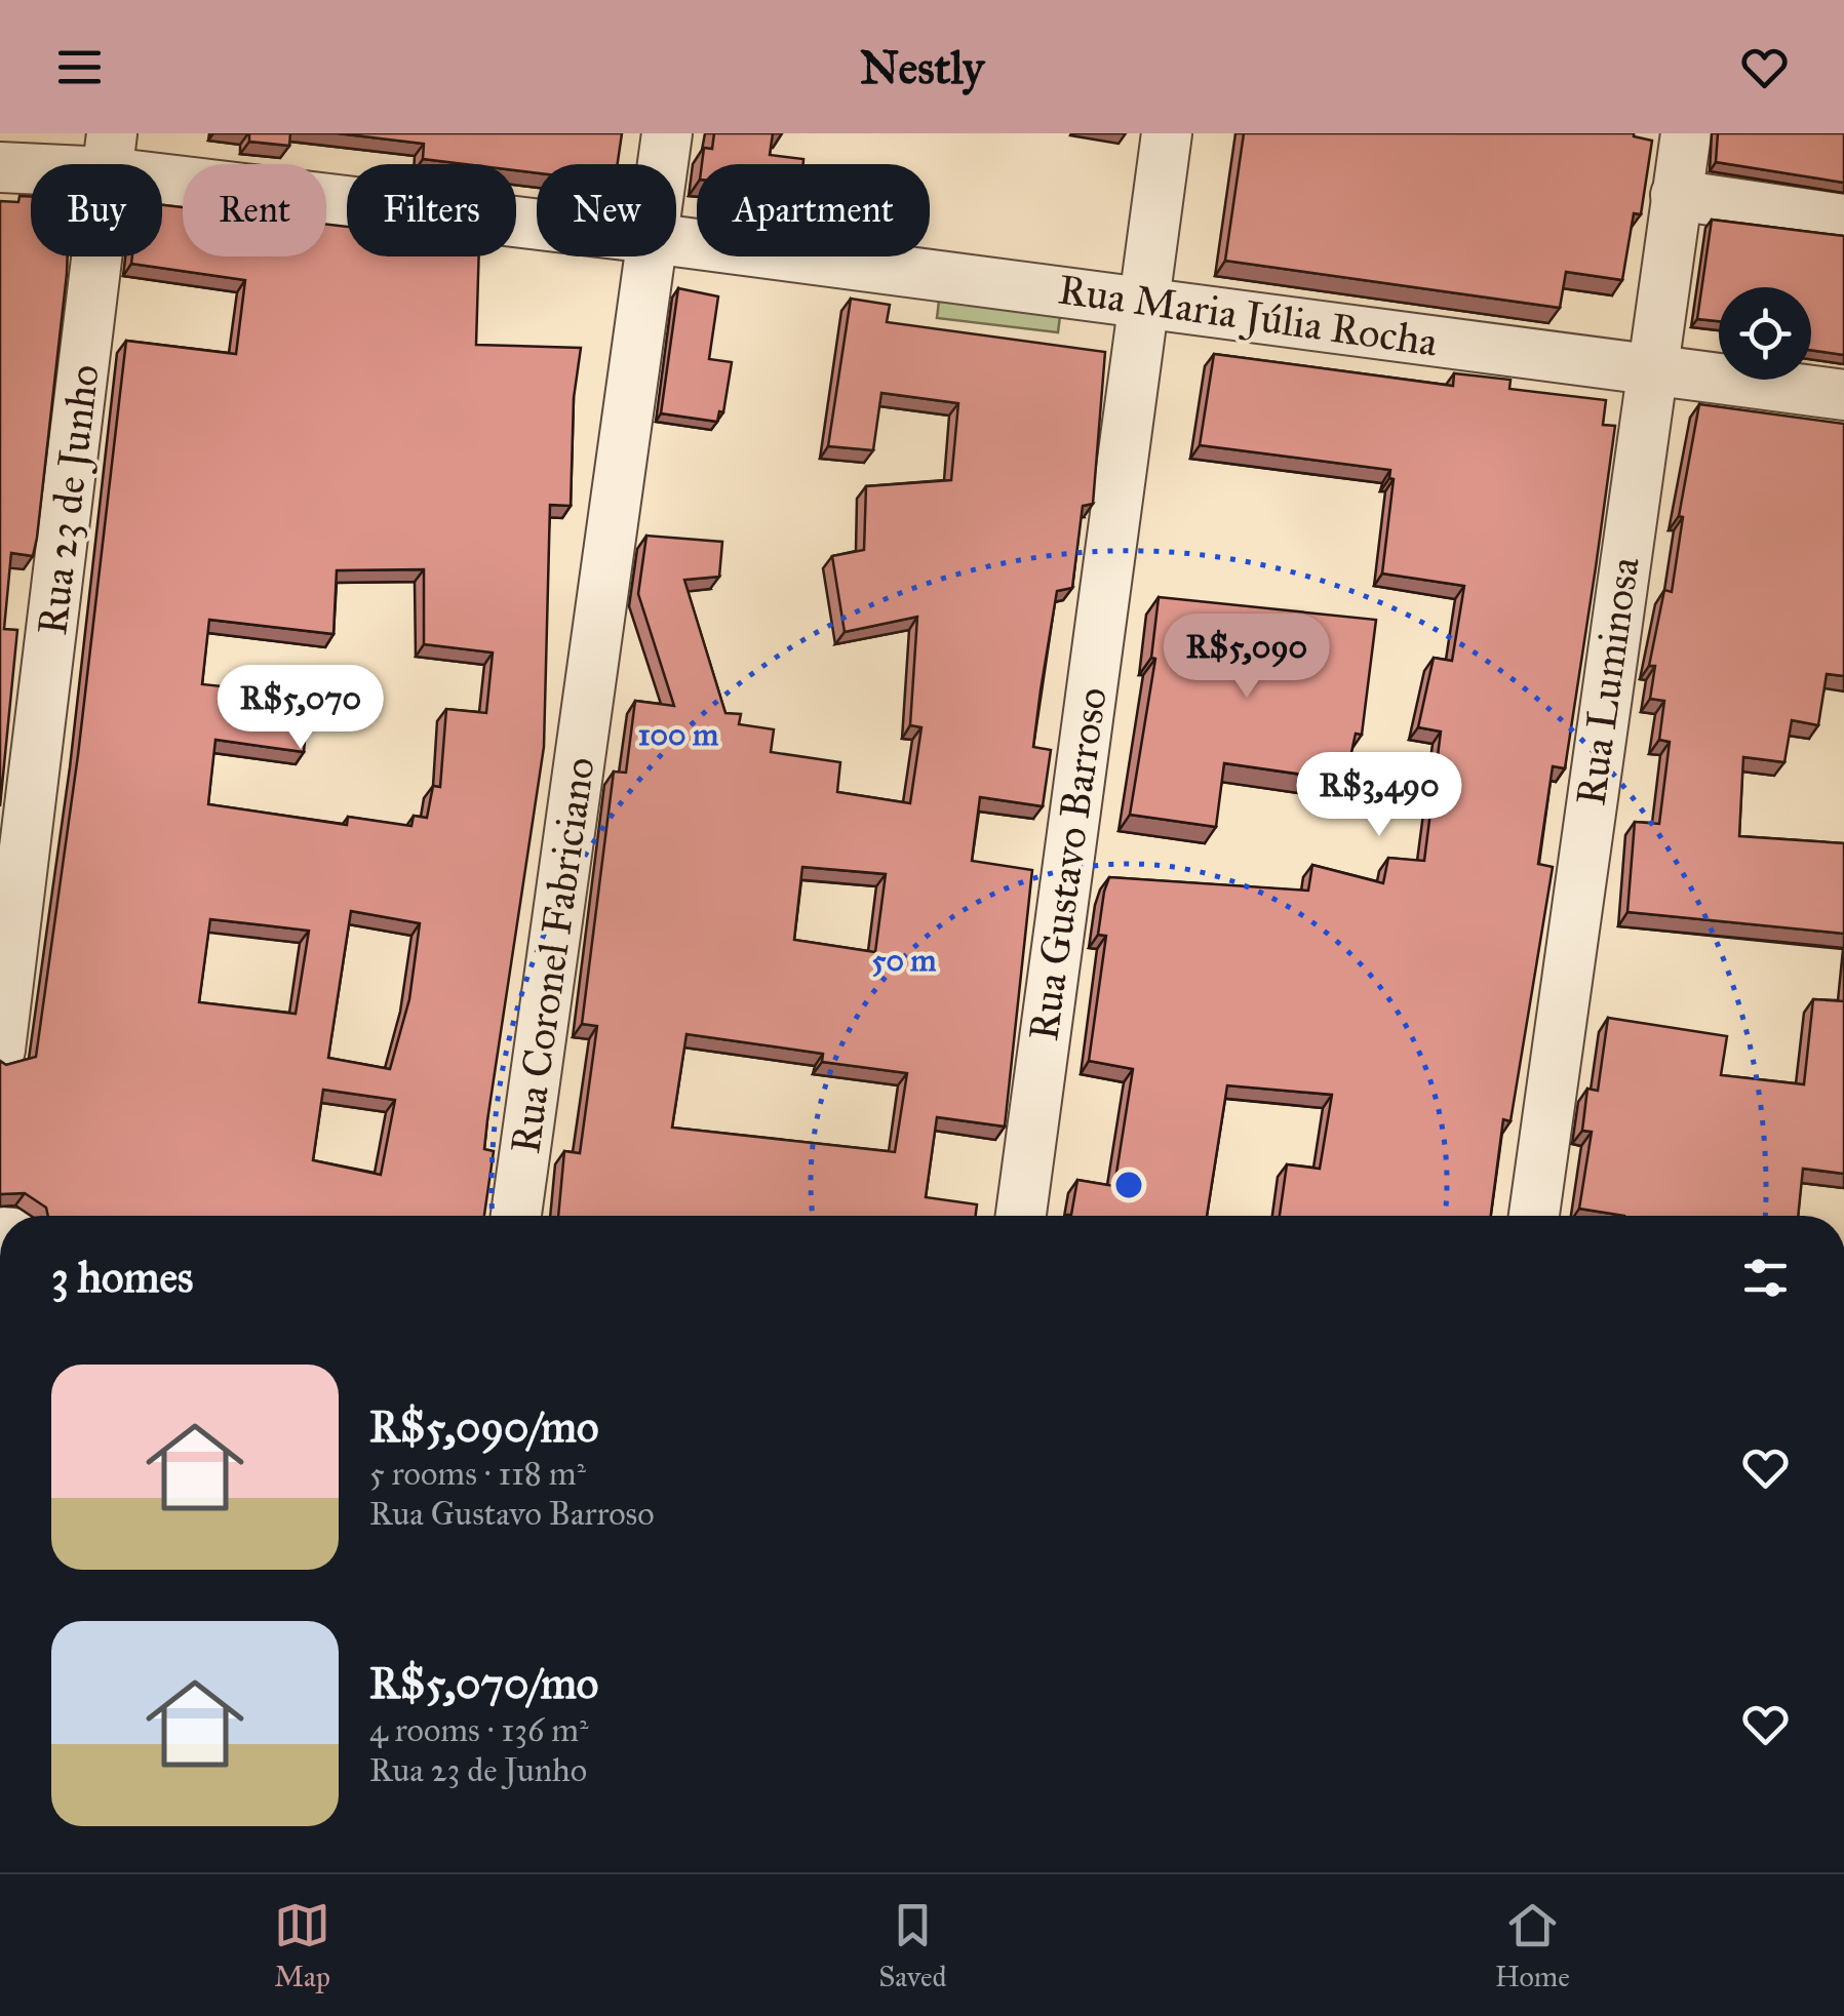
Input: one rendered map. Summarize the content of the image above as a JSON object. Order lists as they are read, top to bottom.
{
  "streets": {
    "street": [
      "Rua Maria Júlia Rocha",
      "Rua 23 de Junho",
      "Rua Luminosa",
      "Rua Gustavo Barroso",
      "Rua Coronel Fabriciano"
    ]
  },
  "crossings": [
    ["Rua Maria Júlia Rocha", "Rua 23 de Junho"],
    ["Rua Maria Júlia Rocha", "Rua Luminosa"],
    ["Rua Maria Júlia Rocha", "Rua Gustavo Barroso"]
  ],
  "page": {
    "header": "Nestly",
    "chip": [
      "Buy",
      "Rent",
      "Filters",
      "New",
      "Apartment"
    ],
    "price": ["R$5,090", "R$5,070", "R$3,490"],
    "heading": "3 homes",
    "list": [
      {
        "name": "R$5,090/mo",
        "note": "5 rooms · 118 m² · Rua Gustavo Barroso"
      },
      {
        "name": "R$5,070/mo",
        "note": "4 rooms · 136 m² · Rua 23 de Junho"
      }
    ],
    "tabs": ["Map", "Saved", "Home"]
  },
  "rings": ["100 m", "50 m"]
}
